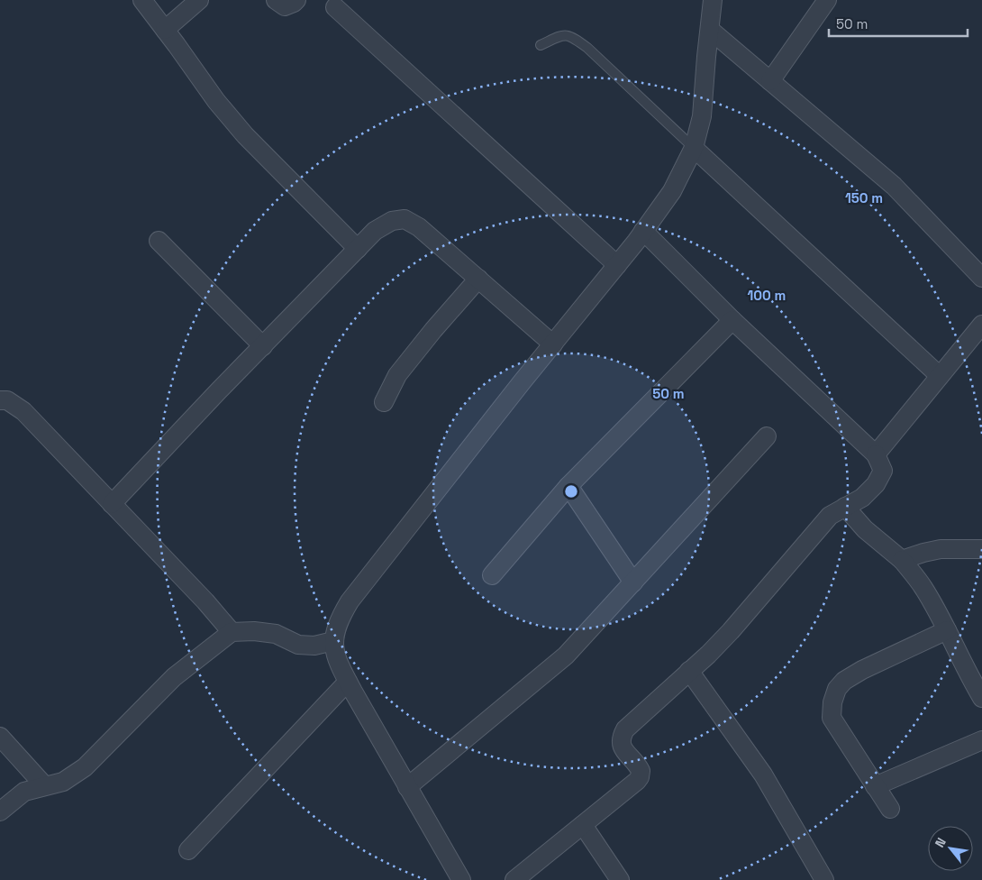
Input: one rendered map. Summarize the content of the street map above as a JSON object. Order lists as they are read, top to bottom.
{
  "scale_bar": "50 m",
  "north": "top left",
  "rings": ["150 m", "100 m", "50 m"]
}
